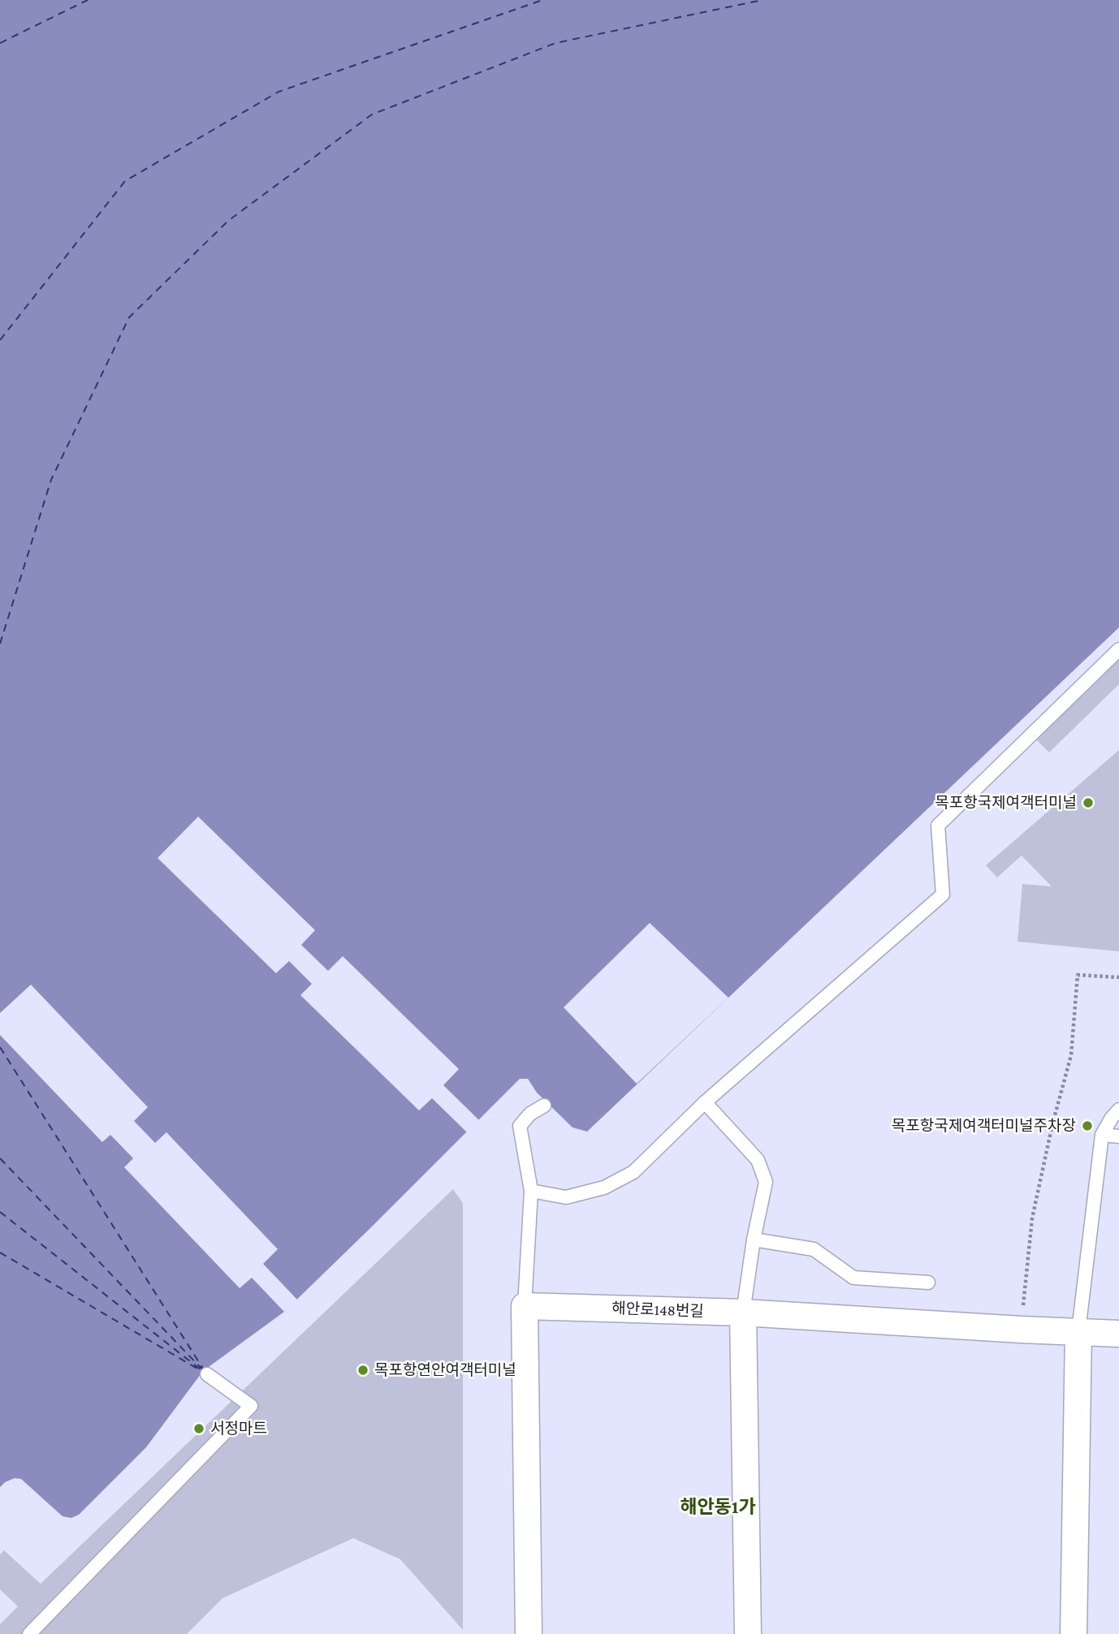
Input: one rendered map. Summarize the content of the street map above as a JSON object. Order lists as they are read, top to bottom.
{
  "streets": {
    "street": ["해안로148번길"]
  },
  "districts": ["해안동1가"],
  "places": [
    "목포항국제여객터미널",
    "목포항국제여객터미널주차장",
    "목포항연안여객터미널",
    "서정마트"
  ]
}
